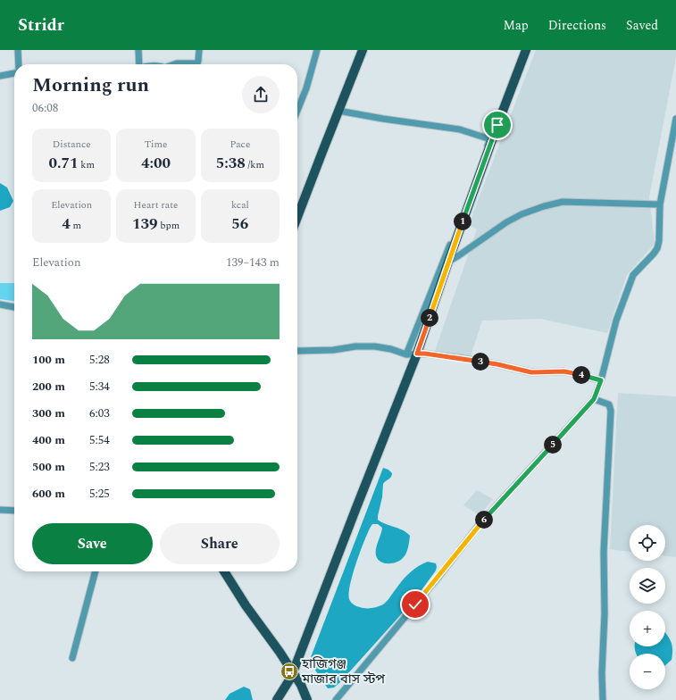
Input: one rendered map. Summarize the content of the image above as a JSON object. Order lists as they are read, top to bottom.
{
  "places": {
    "bus stop": ["হাজিগঞ্জ মাজার বাস স্টপ"]
  },
  "page": {
    "header": "Stridr",
    "nav": ["Map", "Directions", "Saved"],
    "heading": ["Morning run", "06:08"],
    "stats": [
      ["Distance", "0.71 km"],
      ["Time", "4:00"],
      ["Pace", "5:38 /km"],
      ["Elevation", "4 m"],
      ["Heart rate", "139 bpm"],
      ["kcal", "56"]
    ],
    "pins": [
      "1",
      "2",
      "3",
      "4",
      "5",
      "6"
    ],
    "chart": ["Elevation", "139–143 m"],
    "list": [
      {
        "name": "100 m",
        "note": "5:28"
      },
      {
        "name": "200 m",
        "note": "5:34"
      },
      {
        "name": "300 m",
        "note": "6:03"
      },
      {
        "name": "400 m",
        "note": "5:54"
      },
      {
        "name": "500 m",
        "note": "5:23"
      },
      {
        "name": "600 m",
        "note": "5:25"
      }
    ],
    "buttons": ["Save", "Share"],
    "map_buttons": ["+", "−"]
  }
}
